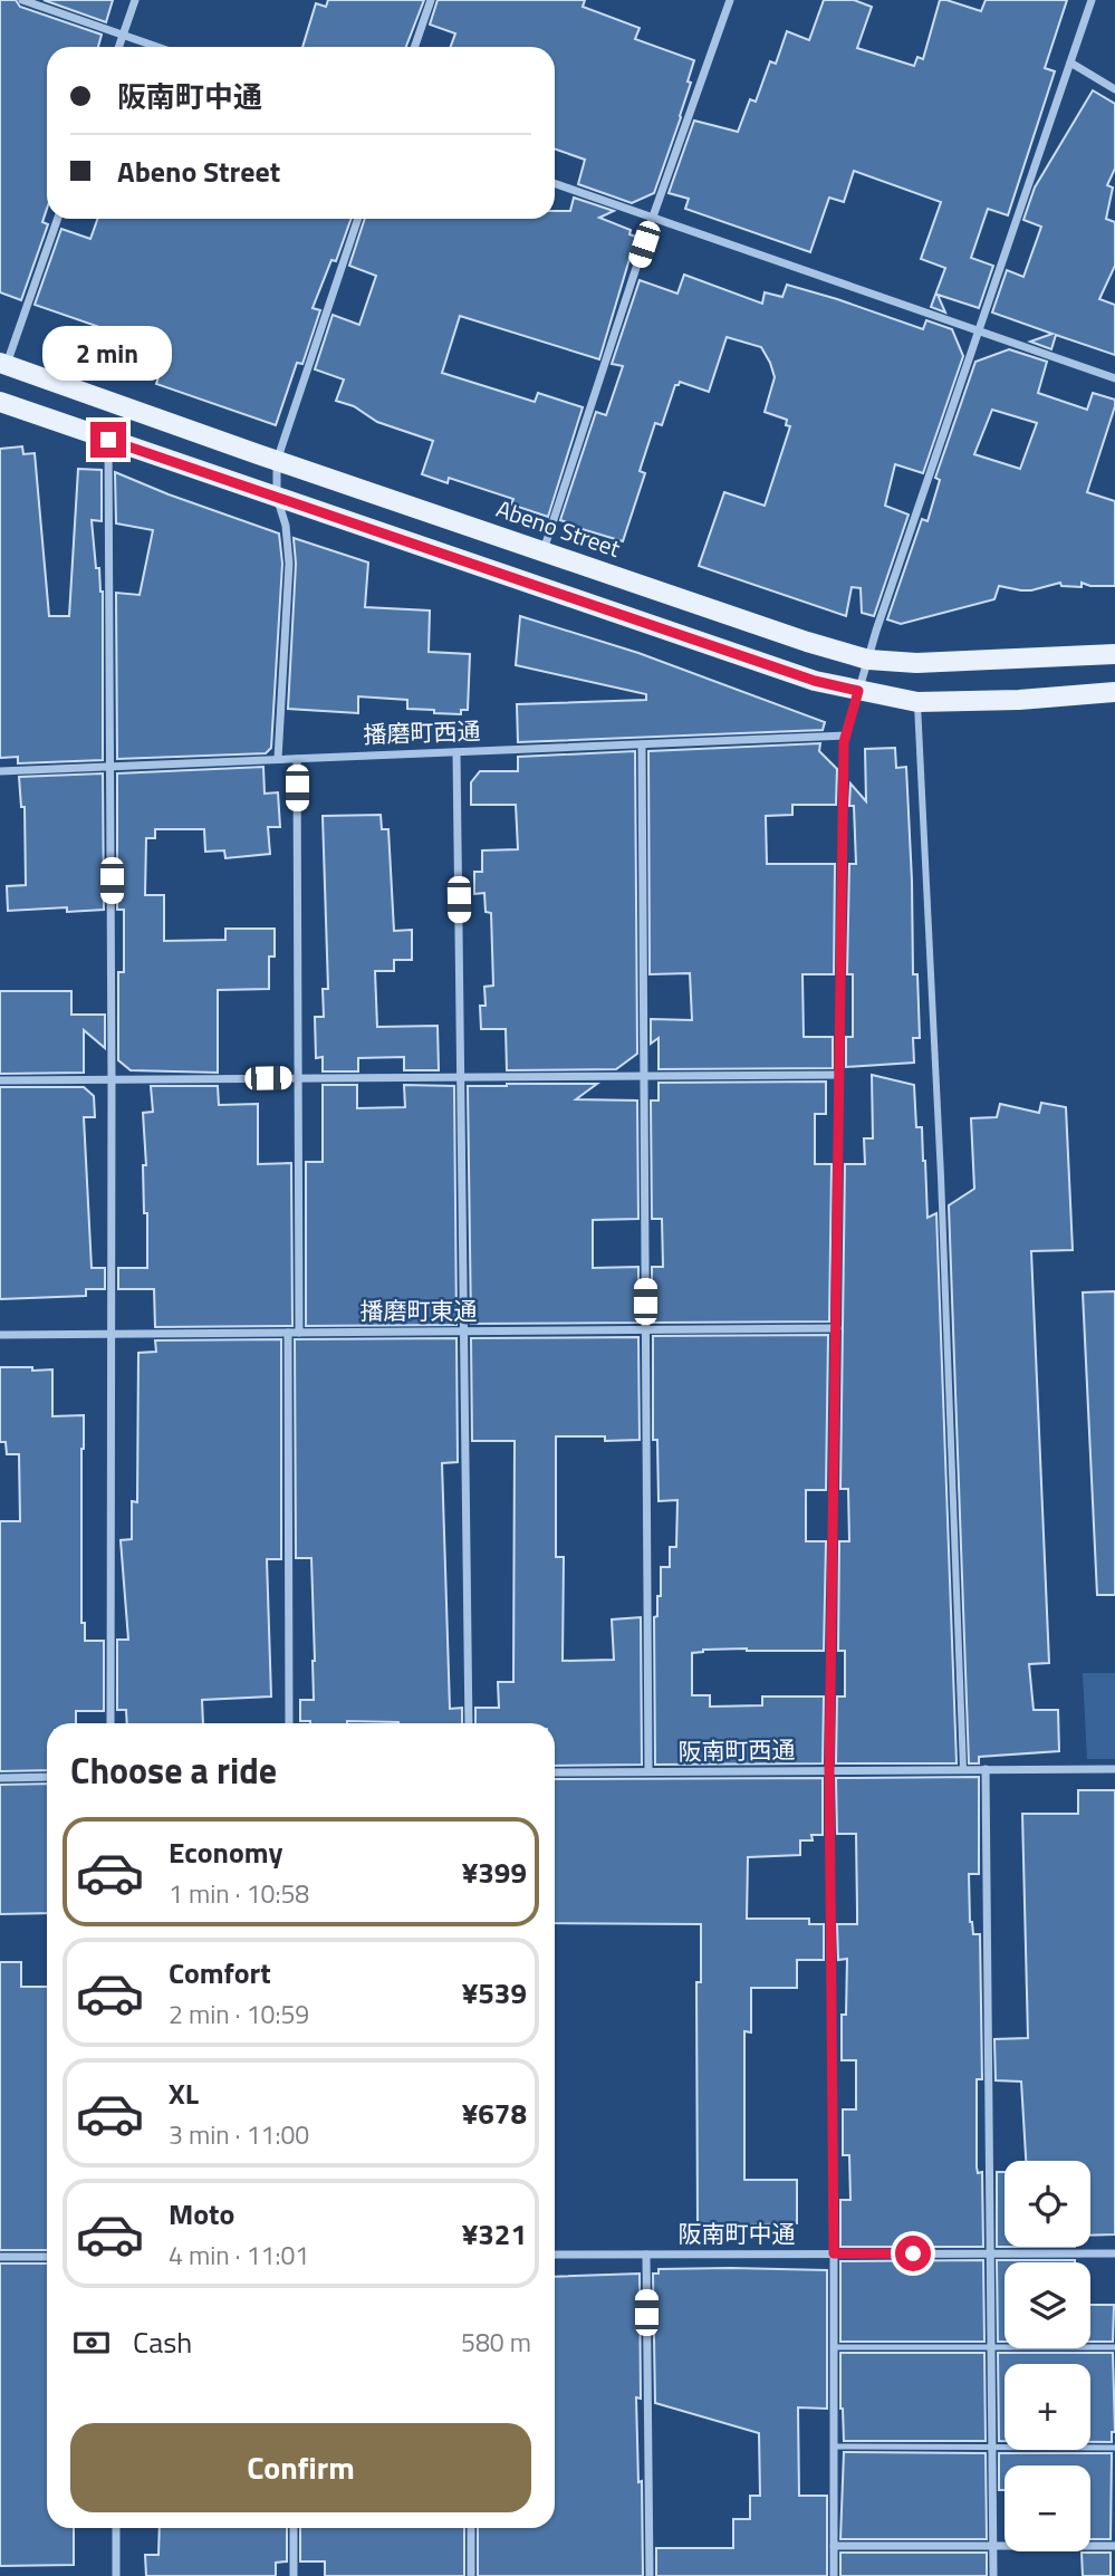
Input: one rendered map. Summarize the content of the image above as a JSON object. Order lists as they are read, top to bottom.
{
  "streets": {
    "main road": ["Abeno Street"],
    "street": [
      "播磨町西通",
      "播磨町東通",
      "阪南町西通",
      "阪南町中通"
    ]
  },
  "page": {
    "banner": ["阪南町中通", "Abeno Street"],
    "bubble": "2 min",
    "heading": "Choose a ride",
    "list": [
      {
        "name": "Economy",
        "note": "1 min · 10:58",
        "value": "¥399"
      },
      {
        "name": "Comfort",
        "note": "2 min · 10:59",
        "value": "¥539"
      },
      {
        "name": "XL",
        "note": "3 min · 11:00",
        "value": "¥678"
      },
      {
        "name": "Moto",
        "note": "4 min · 11:01",
        "value": "¥321"
      }
    ],
    "map_buttons": ["+", "−"],
    "pay": ["Cash", "580 m"],
    "buttons": "Confirm"
  }
}
